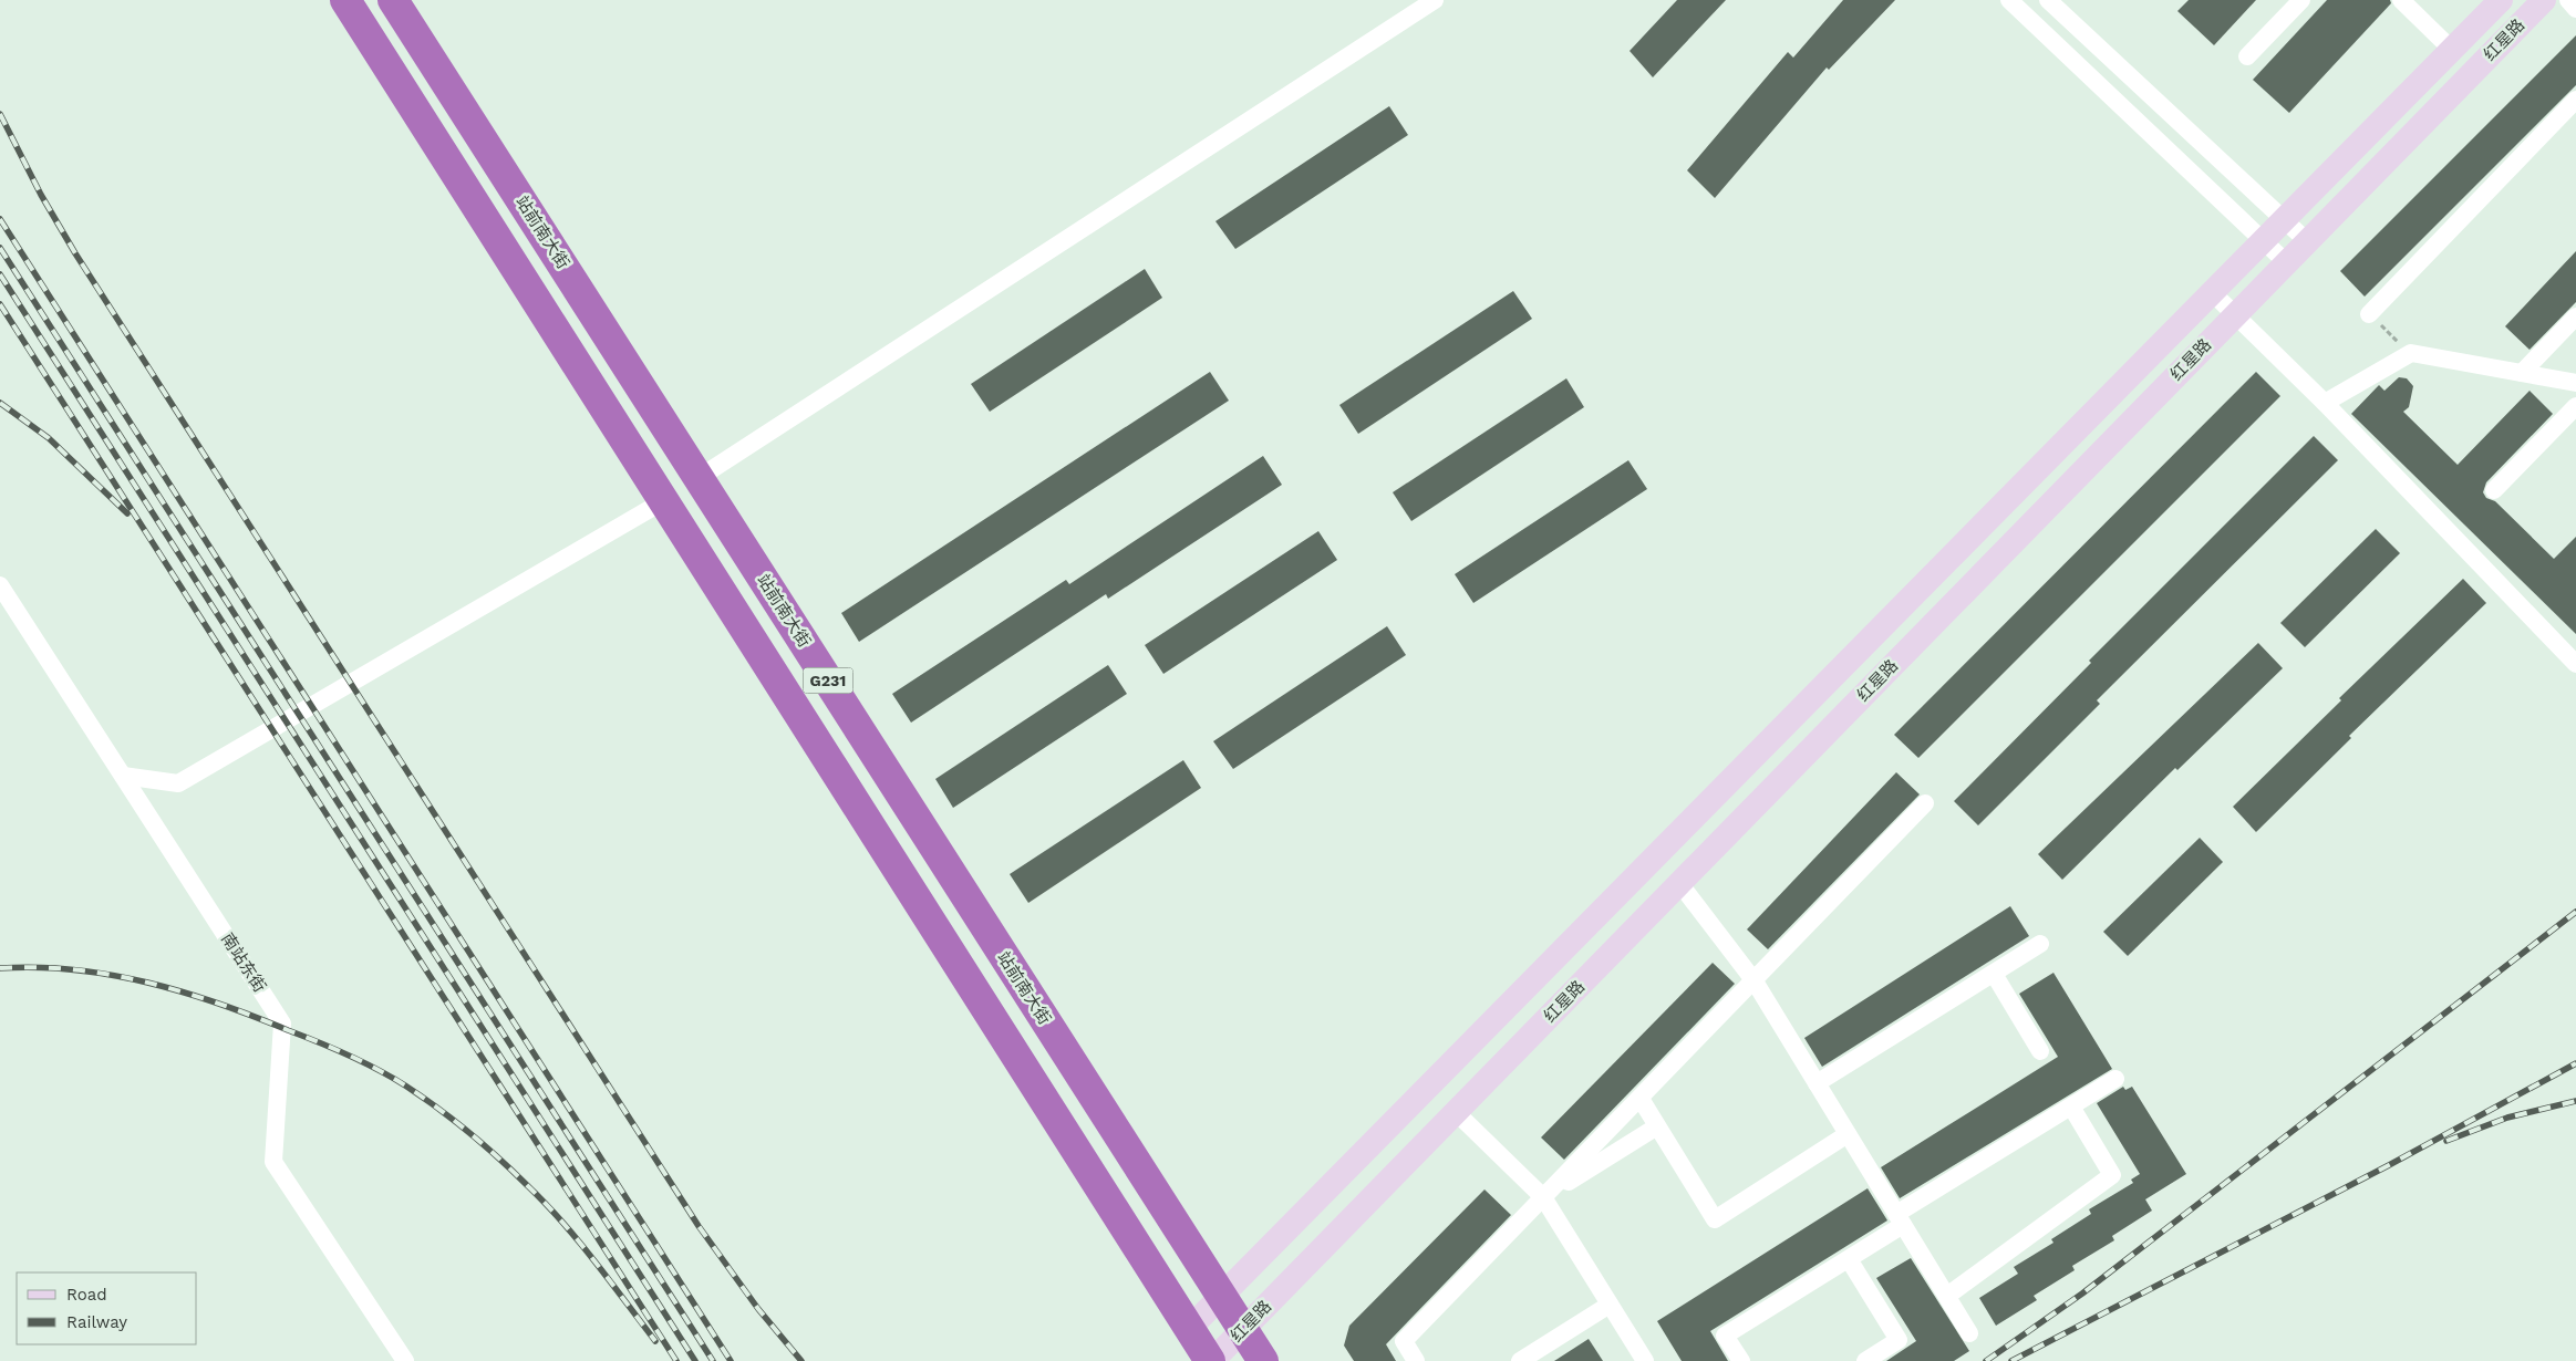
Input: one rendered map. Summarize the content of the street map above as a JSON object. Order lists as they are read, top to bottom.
{
  "streets": {
    "highway": ["站前南大街", "G231"],
    "street": ["红星路", "南站东街"]
  },
  "crossings": [
    ["红星路", "站前南大街"],
    ["红星路", "G231"]
  ],
  "legend": ["Road", "Railway"]
}
